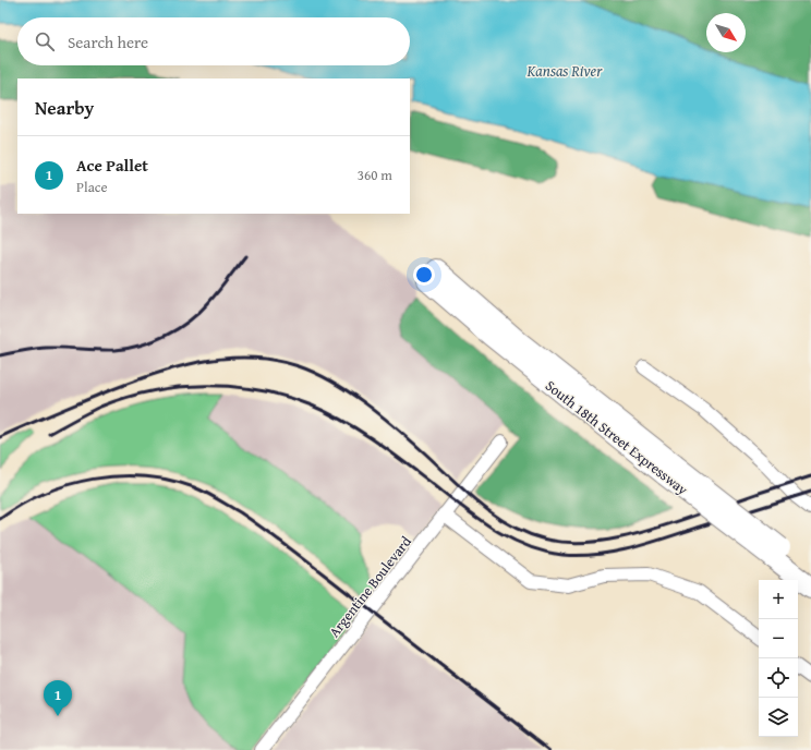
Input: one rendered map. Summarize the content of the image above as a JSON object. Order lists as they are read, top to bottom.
{
  "streets": {
    "highway": ["South 18th Street Expressway"],
    "street": ["Argentine Boulevard"]
  },
  "water": ["Kansas River"],
  "north": "bottom right",
  "page": {
    "search": "Search here",
    "heading": "Nearby",
    "list": [
      {
        "mark": "1",
        "name": "Ace Pallet",
        "note": "Place",
        "value": "360 m"
      }
    ],
    "map_buttons": ["+", "−"],
    "pins": "1"
  }
}
